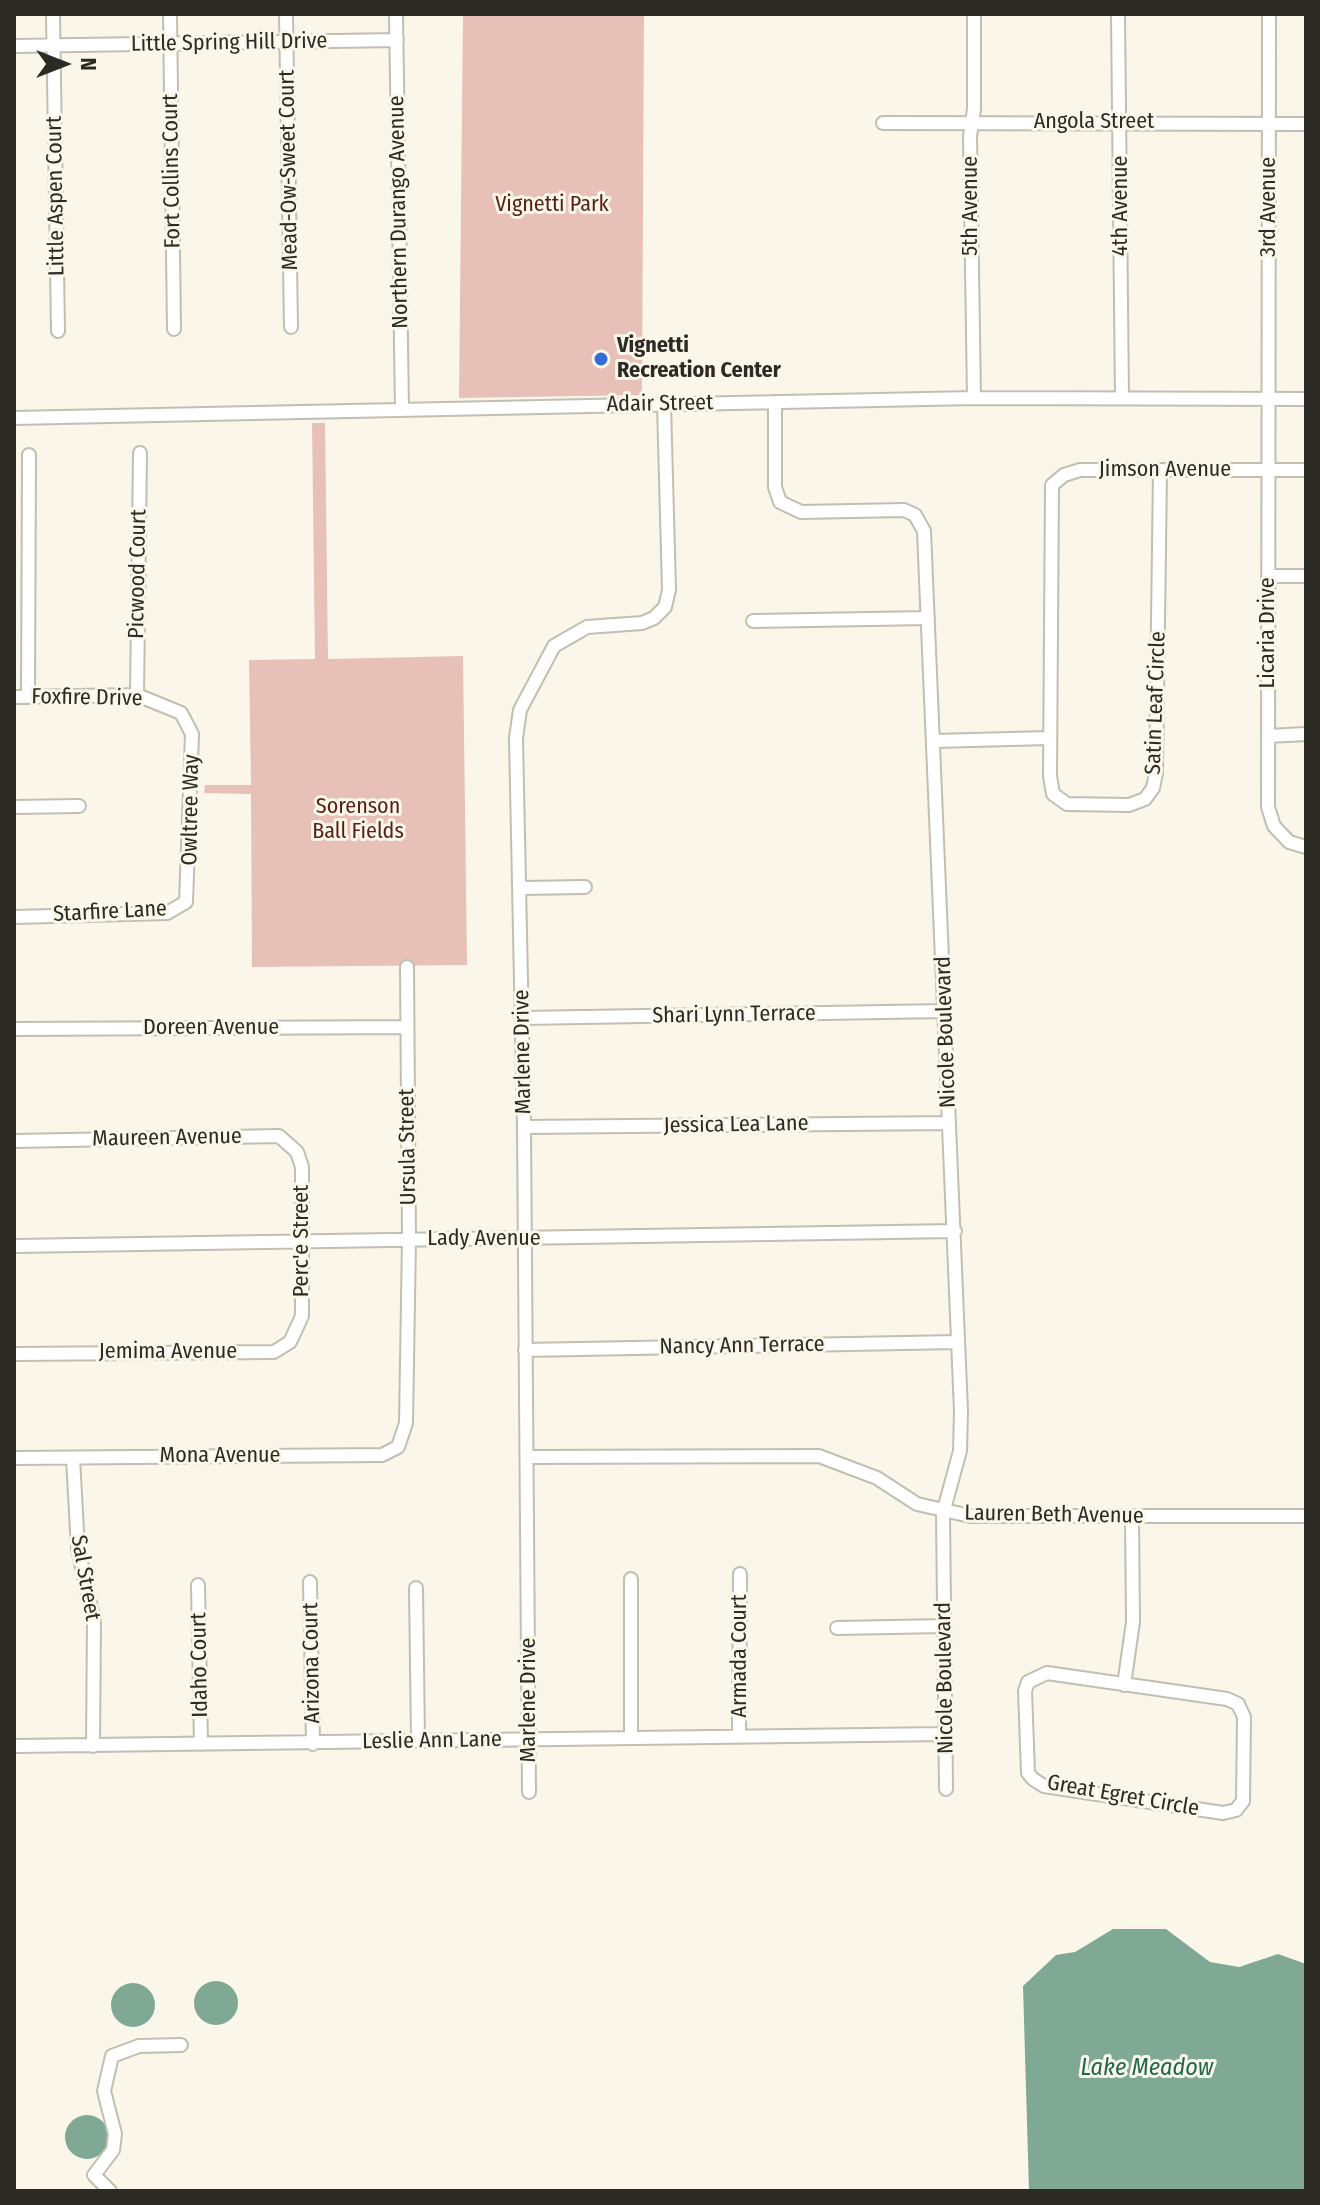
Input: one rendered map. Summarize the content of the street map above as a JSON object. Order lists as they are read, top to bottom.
{
  "streets": {
    "street": [
      "Little Spring Hill Drive",
      "Angola Street",
      "Mead-Ow-Sweet Court",
      "Fort Collins Court",
      "Little Aspen Court",
      "5th Avenue",
      "4th Avenue",
      "3rd Avenue",
      "Northern Durango Avenue",
      "Adair Street",
      "Jimson Avenue",
      "Picwood Court",
      "Licaria Drive",
      "Foxfire Drive",
      "Satin Leaf Circle",
      "Owltree Way",
      "Starfire Lane",
      "Shari Lynn Terrace",
      "Doreen Avenue",
      "Nicole Boulevard",
      "Marlene Drive",
      "Jessica Lea Lane",
      "Maureen Avenue",
      "Ursula Street",
      "Lady Avenue",
      "Perc'e Street",
      "Nancy Ann Terrace",
      "Jemima Avenue",
      "Mona Avenue",
      "Lauren Beth Avenue",
      "Sal Street",
      "Armada Court",
      "Arizona Court",
      "Idaho Court",
      "Leslie Ann Lane",
      "Great Egret Circle"
    ]
  },
  "crossings": [
    ["Little Spring Hill Drive", "Mead-Ow-Sweet Court"],
    ["Little Spring Hill Drive", "Fort Collins Court"],
    ["Little Spring Hill Drive", "Little Aspen Court"],
    ["Little Spring Hill Drive", "Northern Durango Avenue"],
    ["Angola Street", "5th Avenue"],
    ["Angola Street", "4th Avenue"],
    ["Angola Street", "3rd Avenue"],
    ["5th Avenue", "Adair Street"],
    ["4th Avenue", "Adair Street"],
    ["3rd Avenue", "Adair Street"],
    ["3rd Avenue", "Licaria Drive"],
    ["Northern Durango Avenue", "Adair Street"],
    ["Adair Street", "Licaria Drive"],
    ["Adair Street", "Nicole Boulevard"],
    ["Adair Street", "Marlene Drive"],
    ["Jimson Avenue", "Licaria Drive"],
    ["Jimson Avenue", "Satin Leaf Circle"],
    ["Picwood Court", "Foxfire Drive"],
    ["Foxfire Drive", "Owltree Way"],
    ["Owltree Way", "Starfire Lane"],
    ["Shari Lynn Terrace", "Nicole Boulevard"],
    ["Shari Lynn Terrace", "Marlene Drive"],
    ["Doreen Avenue", "Ursula Street"],
    ["Nicole Boulevard", "Jessica Lea Lane"],
    ["Nicole Boulevard", "Lady Avenue"],
    ["Nicole Boulevard", "Nancy Ann Terrace"],
    ["Nicole Boulevard", "Lauren Beth Avenue"],
    ["Nicole Boulevard", "Leslie Ann Lane"],
    ["Marlene Drive", "Jessica Lea Lane"],
    ["Marlene Drive", "Lady Avenue"],
    ["Marlene Drive", "Nancy Ann Terrace"],
    ["Marlene Drive", "Lauren Beth Avenue"],
    ["Marlene Drive", "Leslie Ann Lane"],
    ["Maureen Avenue", "Perc'e Street"],
    ["Ursula Street", "Lady Avenue"],
    ["Ursula Street", "Mona Avenue"],
    ["Lady Avenue", "Perc'e Street"],
    ["Perc'e Street", "Jemima Avenue"],
    ["Mona Avenue", "Sal Street"],
    ["Sal Street", "Leslie Ann Lane"],
    ["Armada Court", "Leslie Ann Lane"],
    ["Arizona Court", "Leslie Ann Lane"],
    ["Idaho Court", "Leslie Ann Lane"]
  ],
  "water": ["Lake Meadow"],
  "parks": ["Vignetti Park", "Sorenson Ball Fields"],
  "places": ["Vignetti Recreation Center"],
  "north": "right"
}
